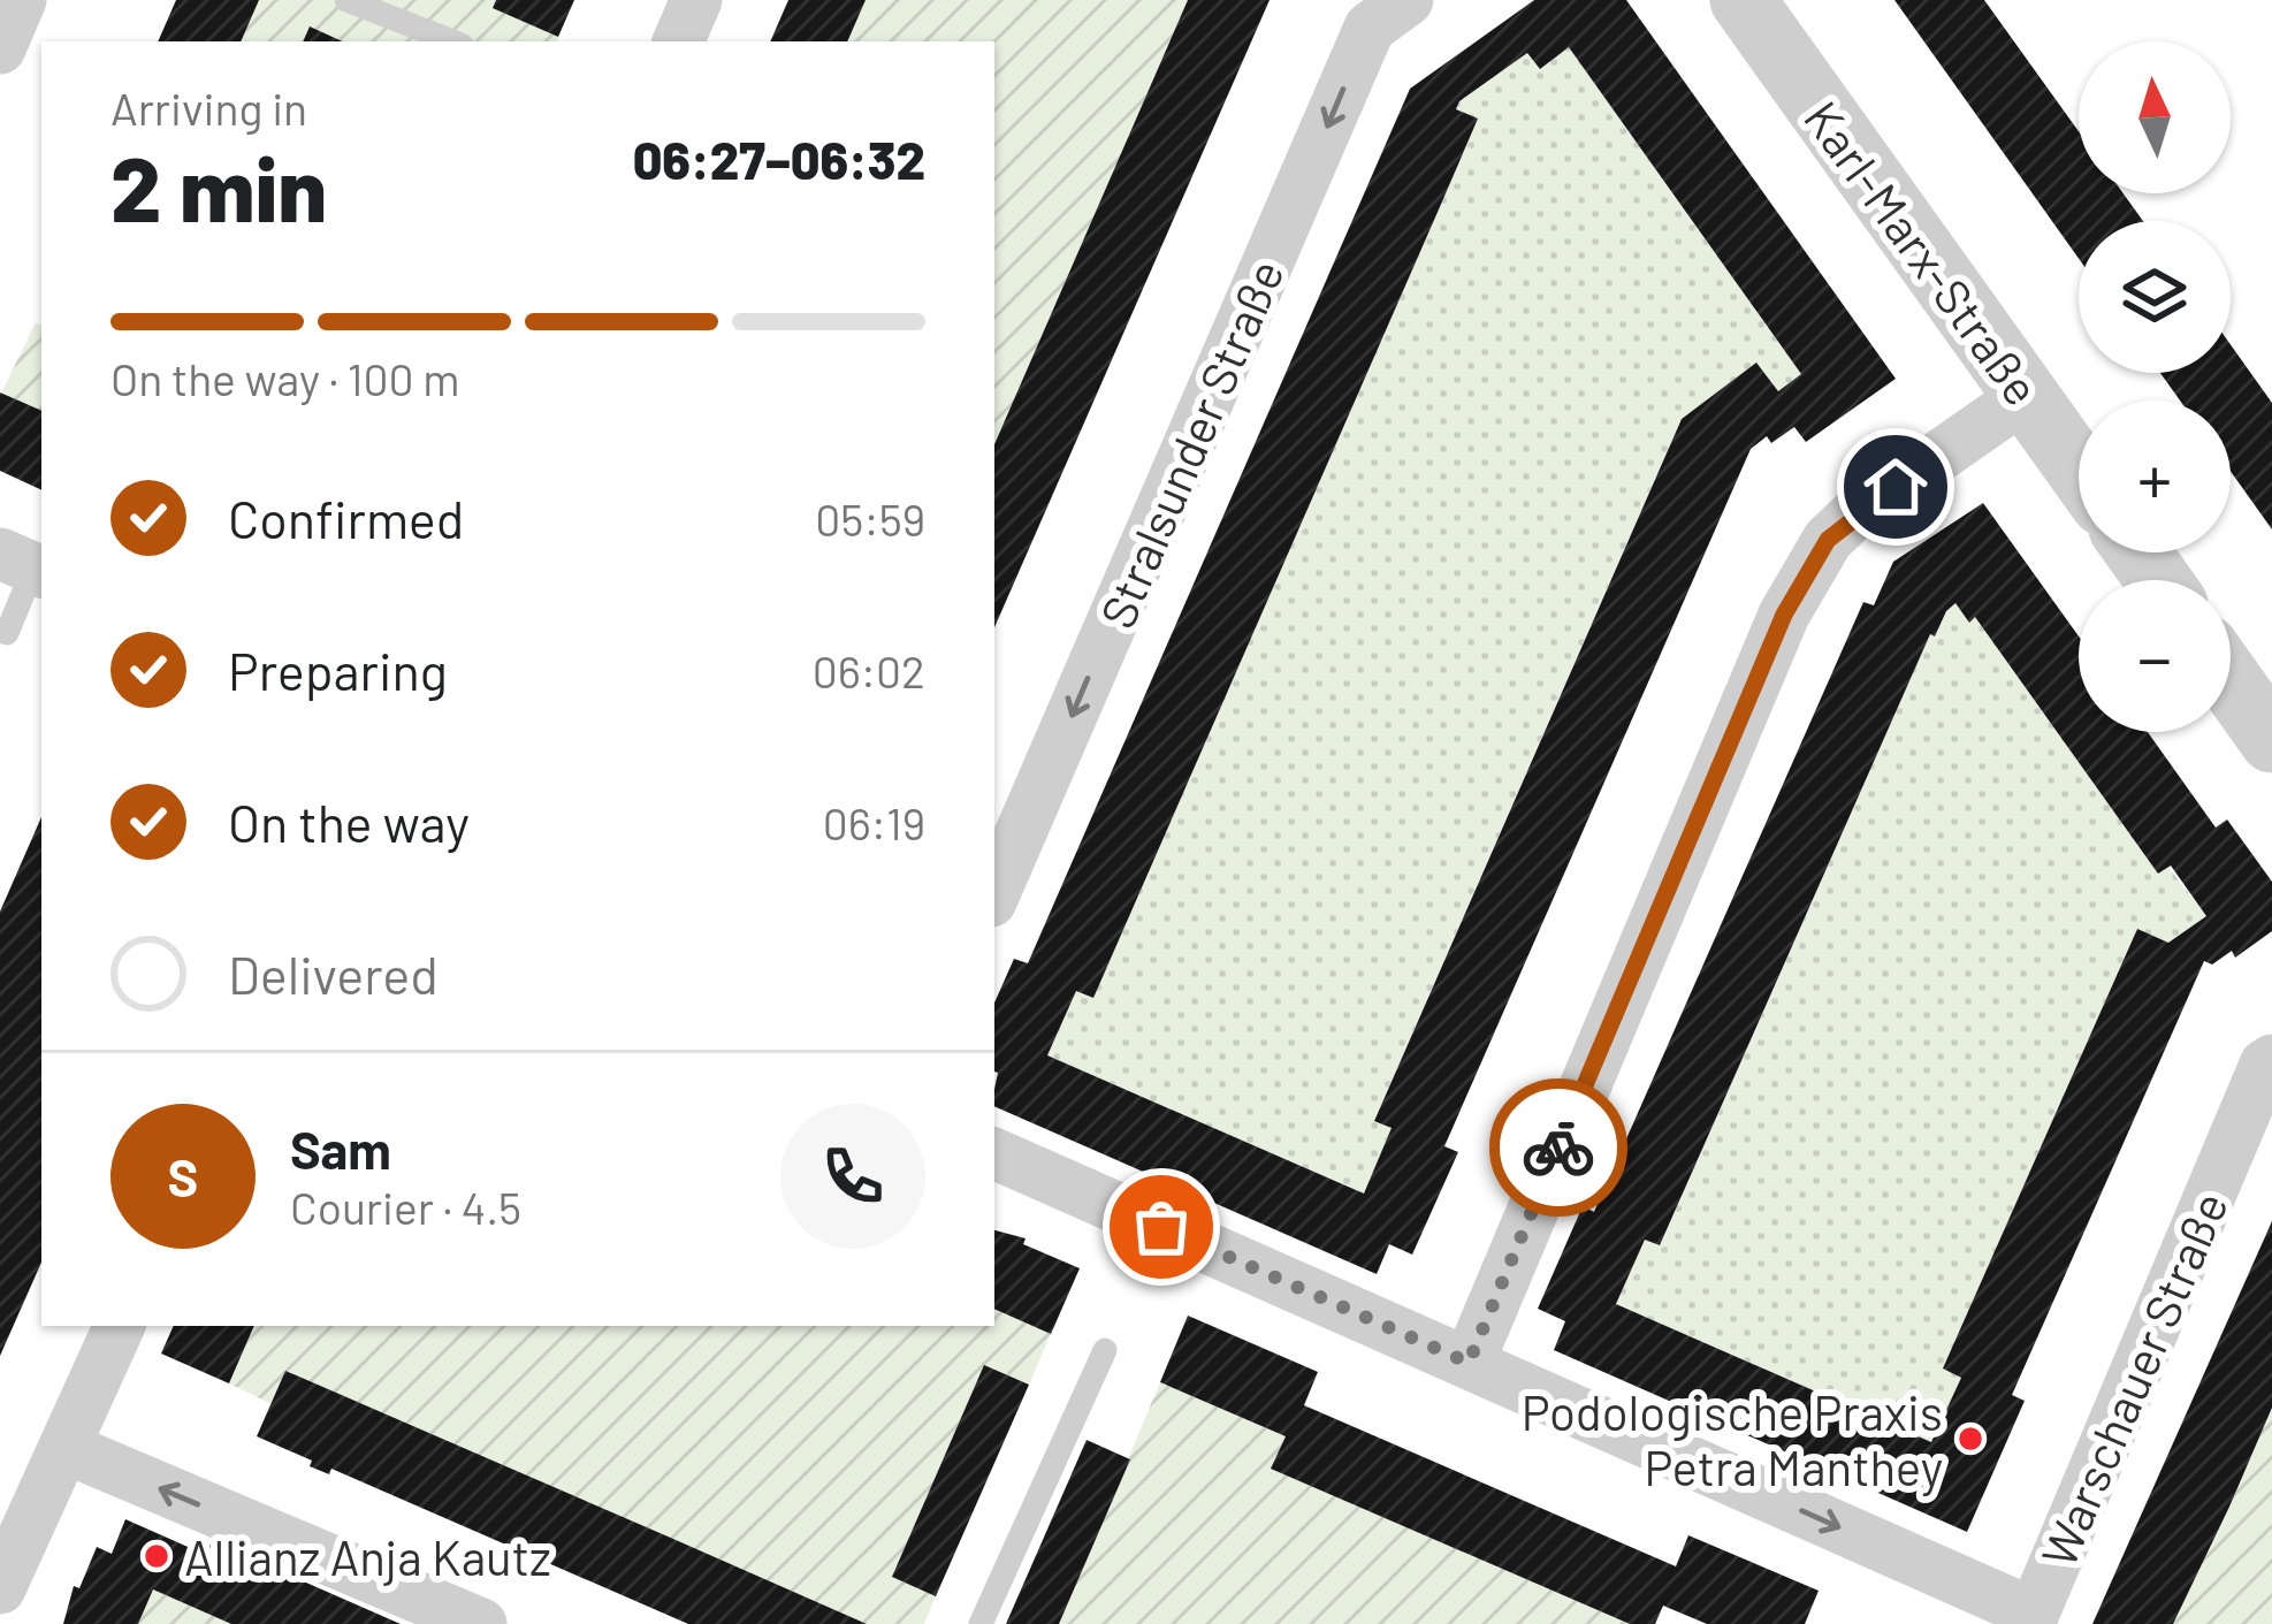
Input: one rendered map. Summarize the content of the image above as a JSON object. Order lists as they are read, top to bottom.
{
  "streets": {
    "street": ["Karl-Marx-Straße", "Stralsunder Straße", "Warschauer Straße"]
  },
  "one_way": ["Stralsunder Straße"],
  "places": ["Podologische Praxis Petra Manthey", "Allianz Anja Kautz"],
  "north": "top",
  "page": {
    "map_buttons": ["+", "−"],
    "heading": ["2 min", "Arriving in", "06:27–06:32"],
    "panel": ["Sam", "Courier · 4.5"],
    "bar": "On the way · 100 m",
    "list": [
      ["Confirmed", "05:59"],
      ["Preparing", "06:02"],
      ["On the way", "06:19"],
      "Delivered"
    ],
    "round": "S"
  }
}
